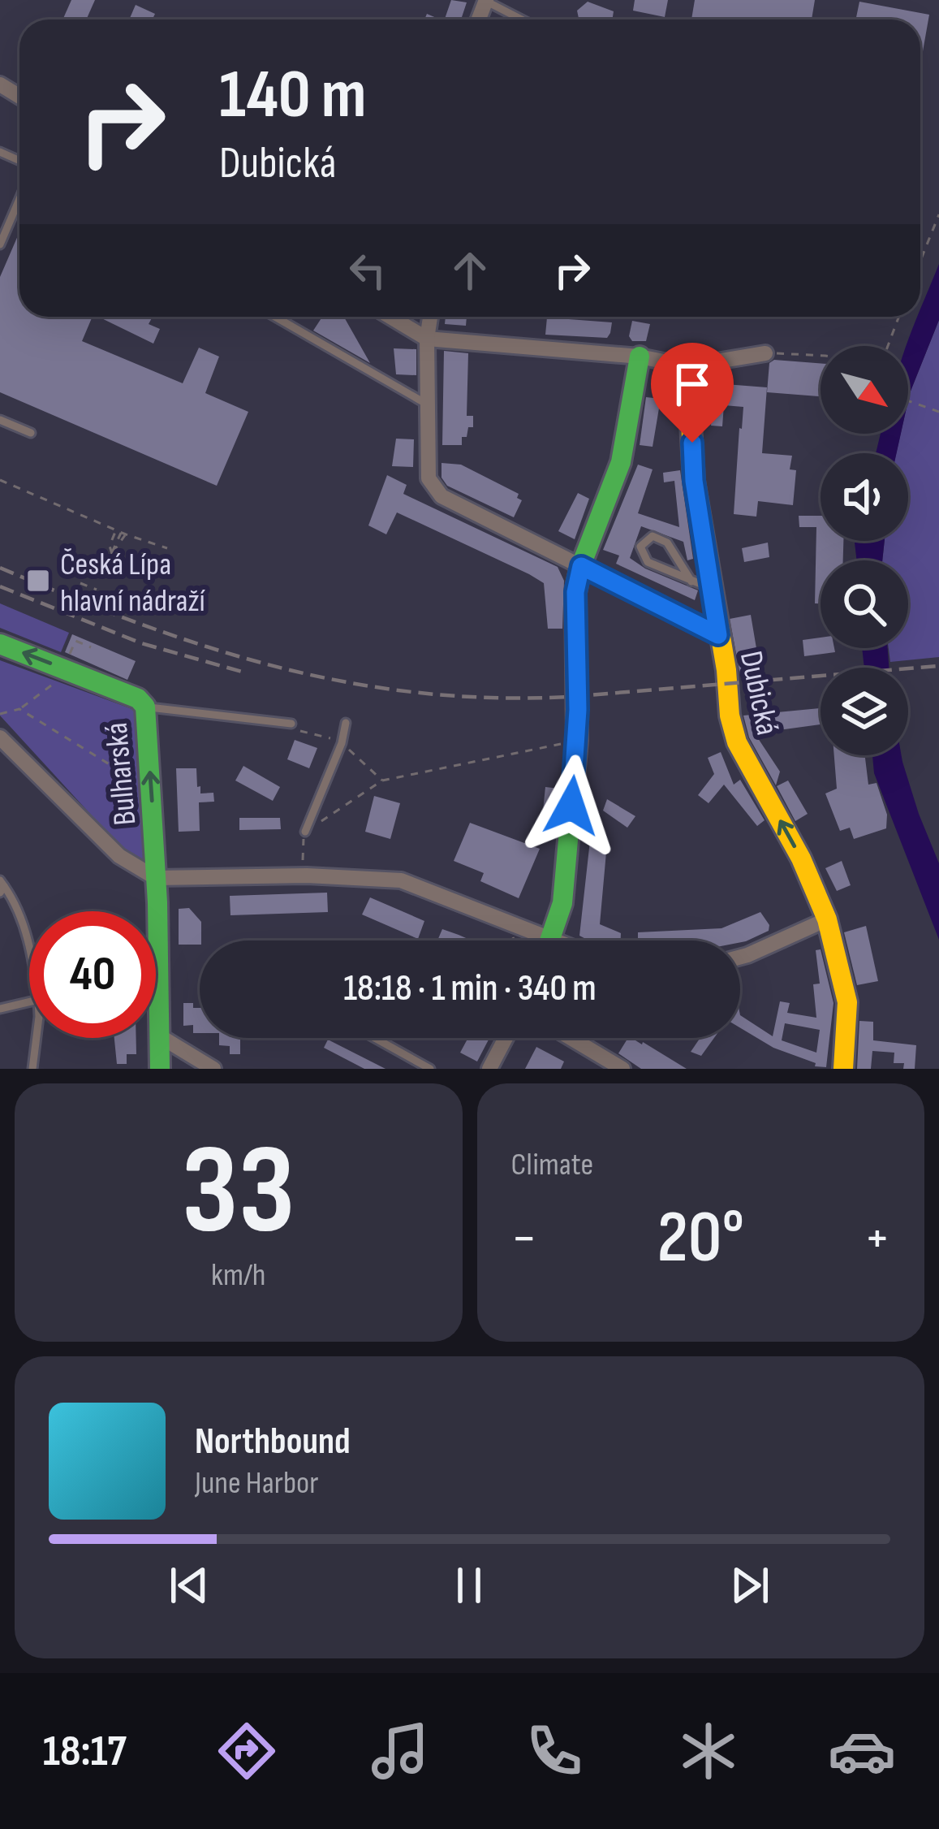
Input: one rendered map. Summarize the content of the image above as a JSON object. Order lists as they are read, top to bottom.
{
  "streets": {
    "street": ["Dubická", "Bulharská"]
  },
  "places": {
    "transit": ["Česká Lípa hlavní nádraží"]
  },
  "north": "bottom right",
  "page": {
    "turn": ["140 m", "Dubická"],
    "limit": "40",
    "trip": "18:18 · 1 min · 340 m",
    "tile": [
      ["33", "km/h"],
      "Climate"
    ],
    "heat": ["−", "20°", "+"],
    "song": ["Northbound", "June Harbor"],
    "tabs": "18:17"
  }
}
